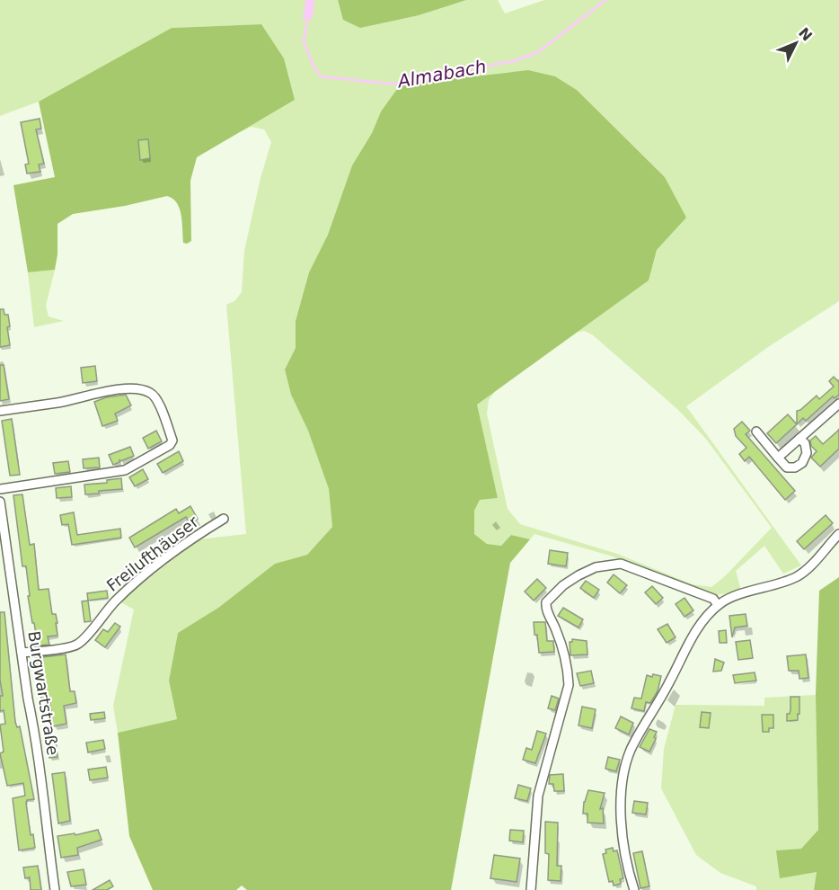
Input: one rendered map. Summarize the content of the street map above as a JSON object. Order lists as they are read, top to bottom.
{
  "streets": {
    "street": ["Freilufthäuser", "Burgwartstraße"]
  },
  "crossings": [
    ["Freilufthäuser", "Burgwartstraße"]
  ],
  "water": ["Almabach"],
  "north": "top right"
}
